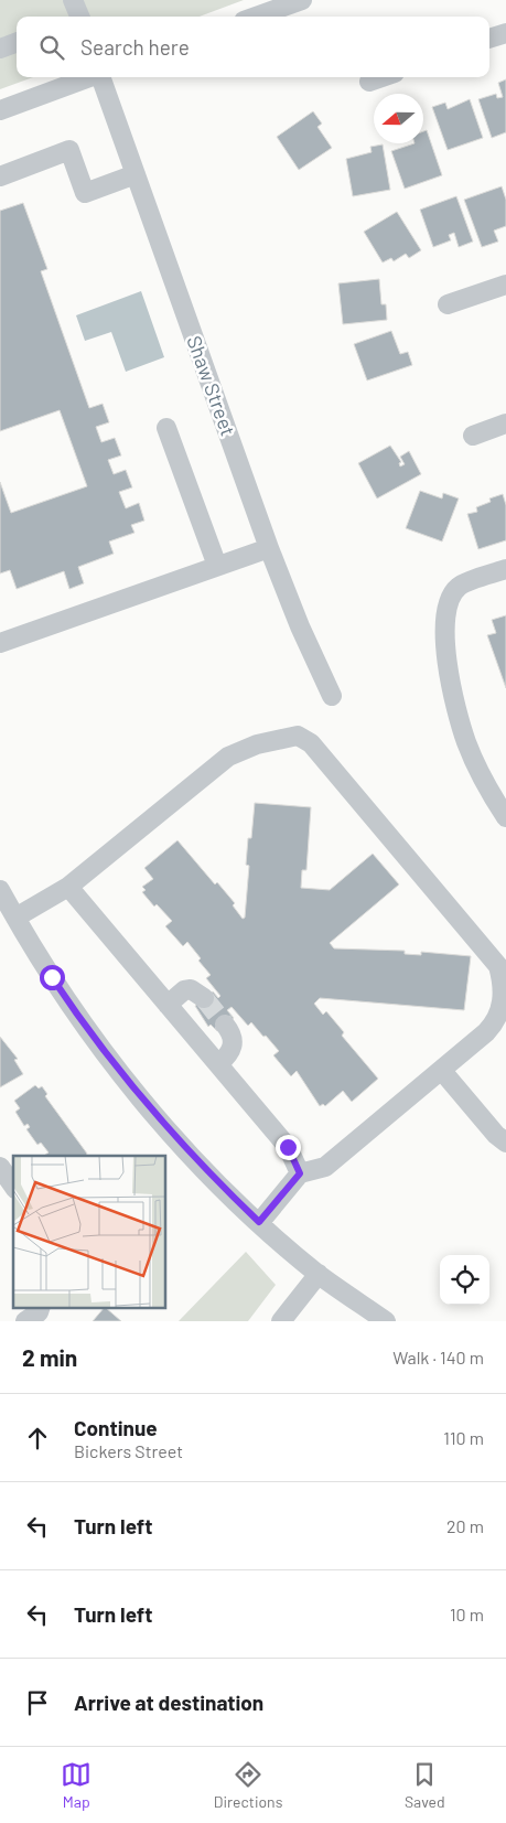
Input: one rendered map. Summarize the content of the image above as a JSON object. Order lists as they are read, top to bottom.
{
  "streets": {
    "street": ["Shaw Street"]
  },
  "north": "left",
  "page": {
    "search": "Search here",
    "heading": ["2 min", "Walk · 140 m"],
    "list": [
      ["Continue", "Bickers Street", "110 m"],
      ["Turn left", "20 m"],
      ["Turn left", "10 m"],
      "Arrive at destination"
    ],
    "nav": ["Map", "Directions", "Saved"]
  }
}
